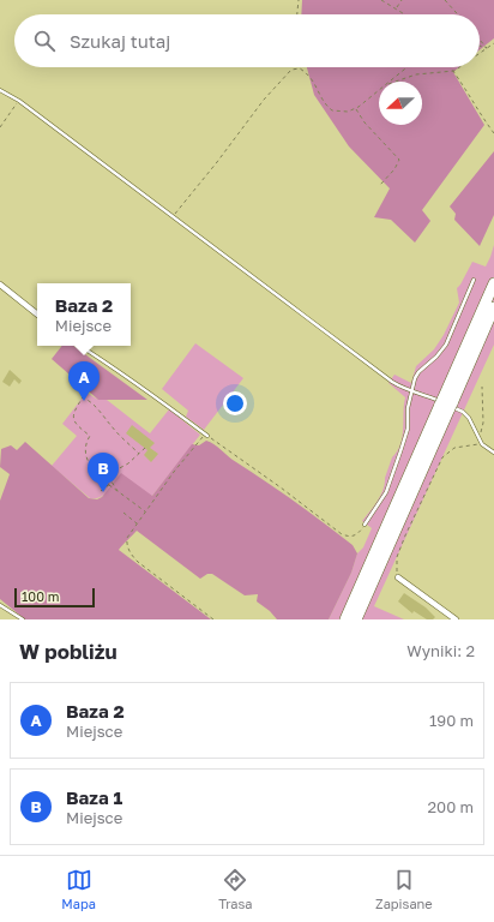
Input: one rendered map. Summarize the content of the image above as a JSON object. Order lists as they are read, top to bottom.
{
  "scale_bar": "100 m",
  "north": "left",
  "page": {
    "search": "Szukaj tutaj",
    "popup": ["Baza 2", "Miejsce"],
    "pins": ["A", "B"],
    "scale": "100 m",
    "heading": ["W pobliżu", "Wyniki: 2"],
    "list": [
      {
        "mark": "A",
        "name": "Baza 2",
        "note": "Miejsce",
        "value": "190 m"
      },
      {
        "mark": "B",
        "name": "Baza 1",
        "note": "Miejsce",
        "value": "200 m"
      }
    ],
    "nav": ["Mapa", "Trasa", "Zapisane"]
  }
}
